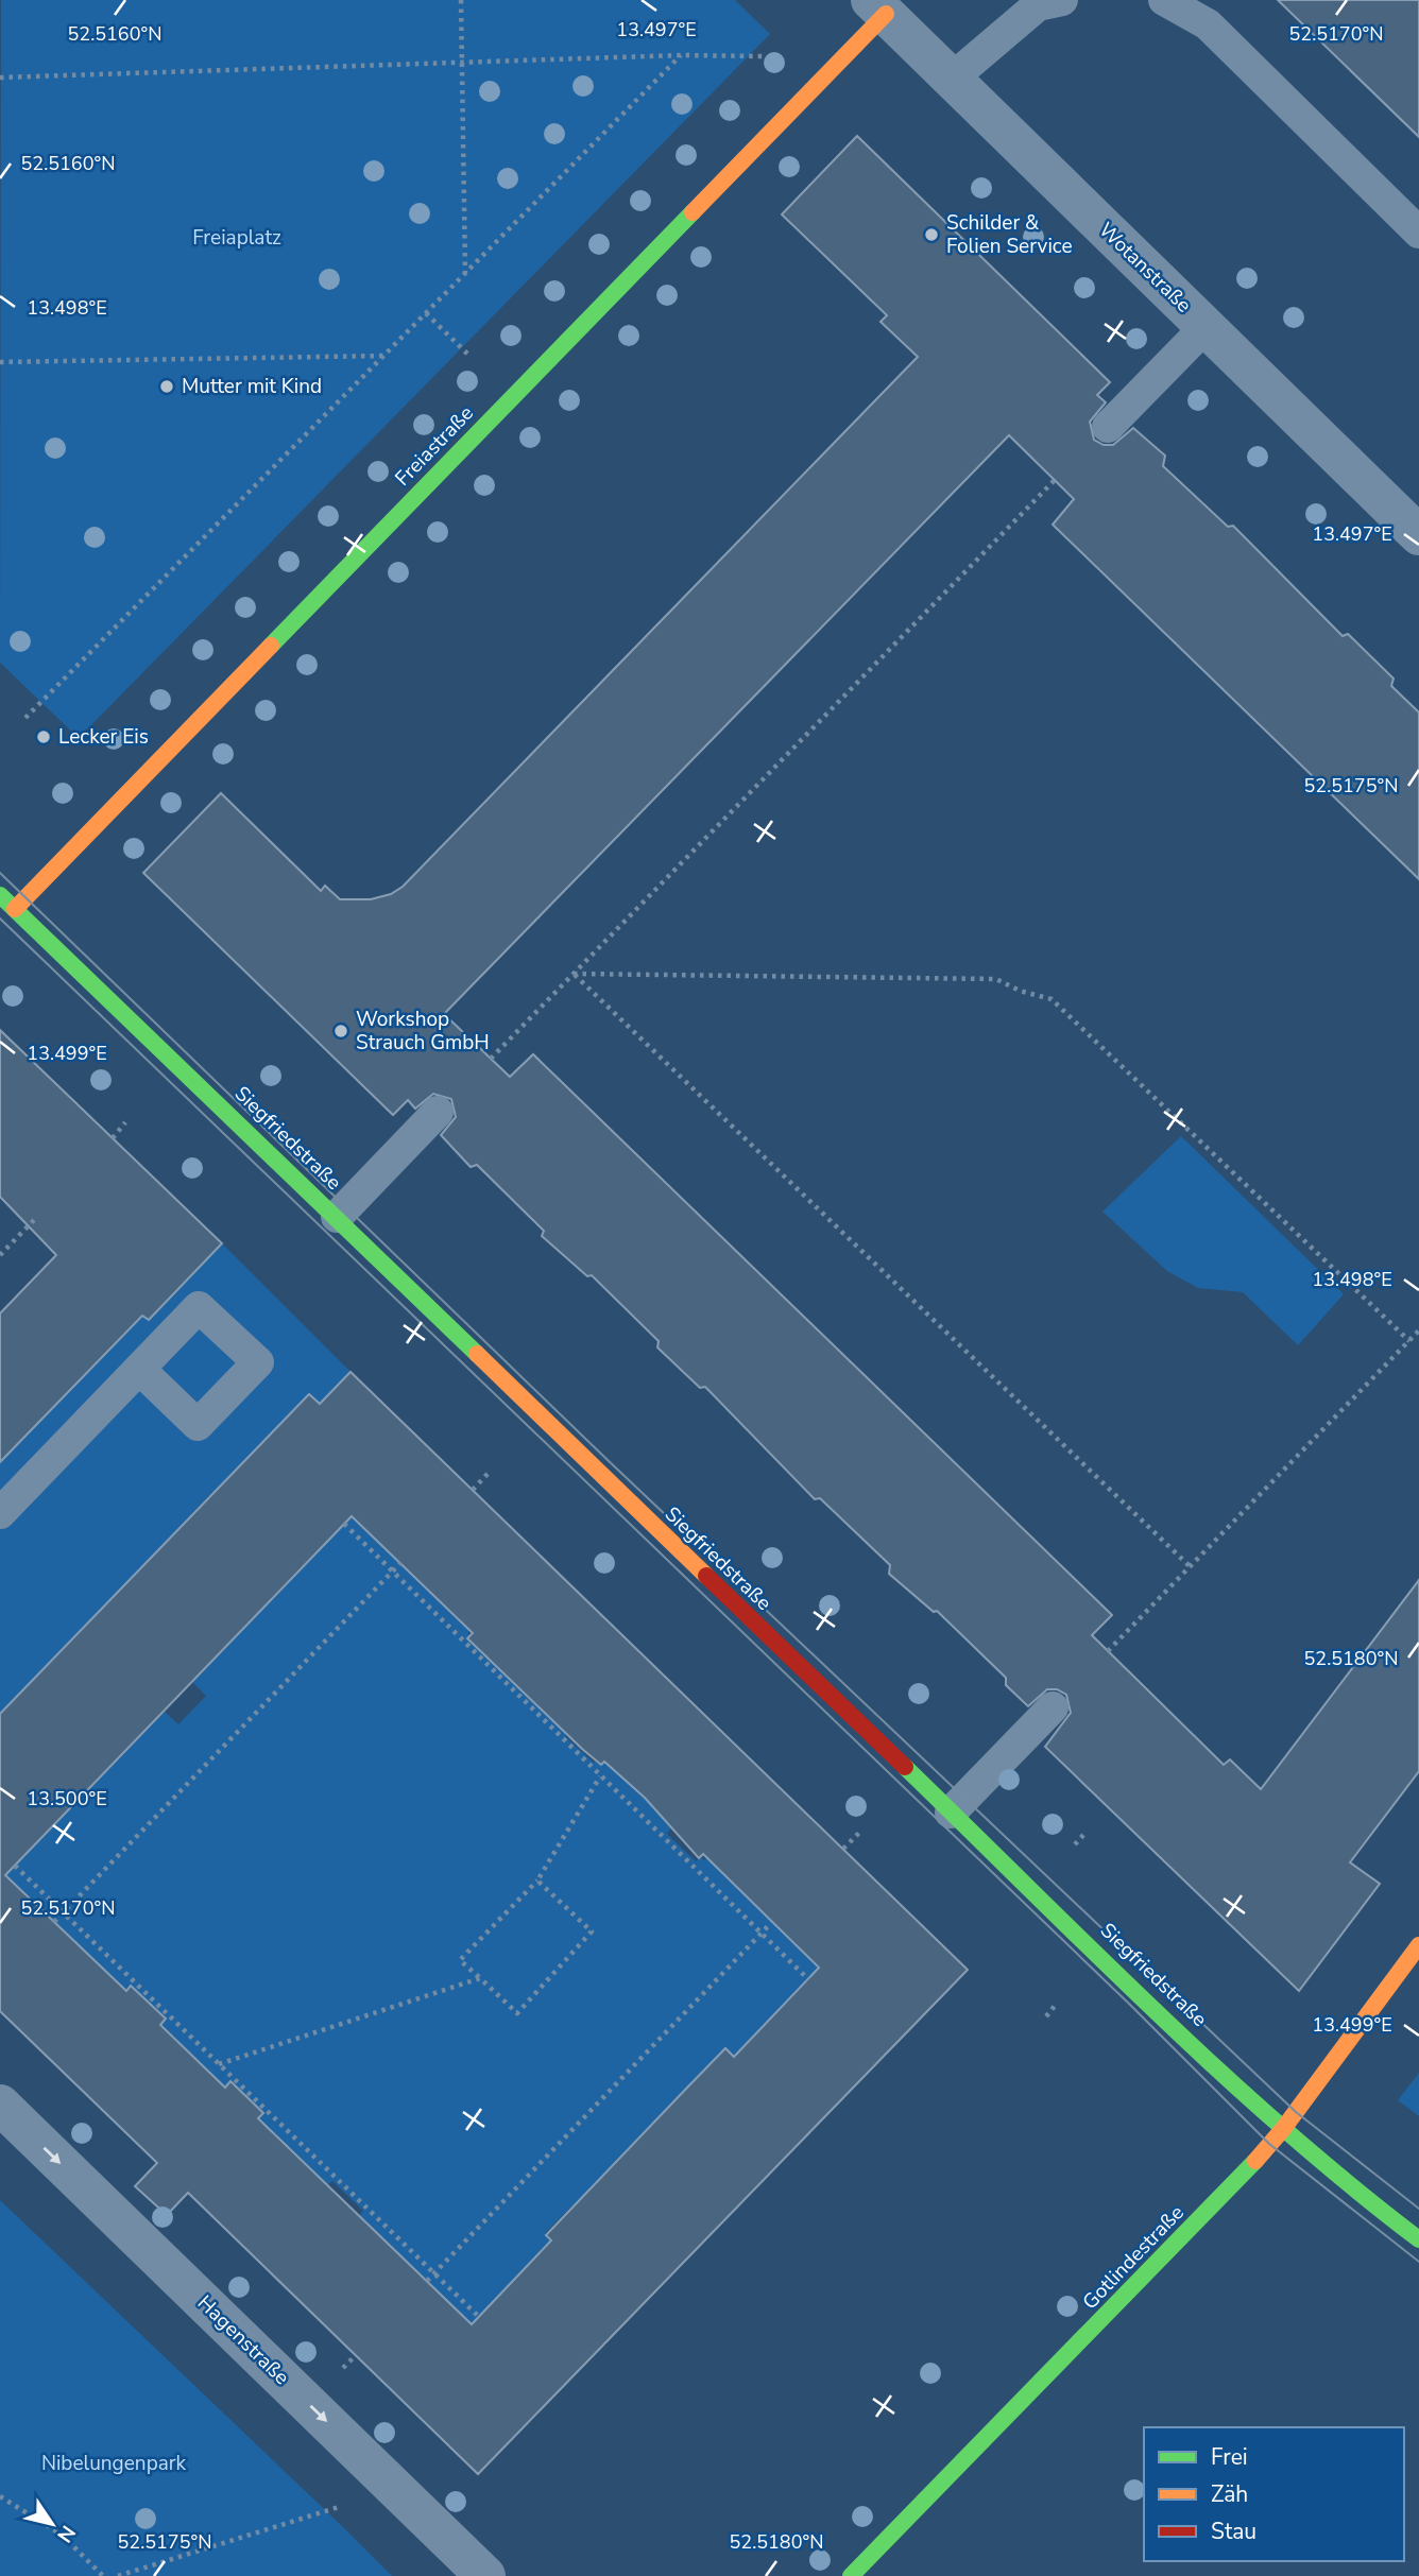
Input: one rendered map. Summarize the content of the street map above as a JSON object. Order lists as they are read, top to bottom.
{
  "streets": {
    "street": [
      "Wotanstraße",
      "Freiastraße",
      "Siegfriedstraße",
      "Gotlindestraße",
      "Hagenstraße"
    ]
  },
  "crossings": [
    ["Wotanstraße", "Freiastraße"],
    ["Freiastraße", "Siegfriedstraße"],
    ["Siegfriedstraße", "Gotlindestraße"]
  ],
  "one_way": ["Hagenstraße"],
  "parks": ["Freiaplatz", "Nibelungenpark"],
  "places": [
    "Schilder & Folien Service",
    "Mutter mit Kind",
    "Lecker Eis",
    "Workshop Strauch GmbH"
  ],
  "legend": ["Frei", "Zäh", "Stau"],
  "north": "bottom right",
  "coordinates": [
    "13.497°E",
    "52.5160°N",
    "52.5170°N",
    "13.498°E",
    "52.5175°N",
    "13.499°E",
    "52.5180°N",
    "13.500°E"
  ]
}
